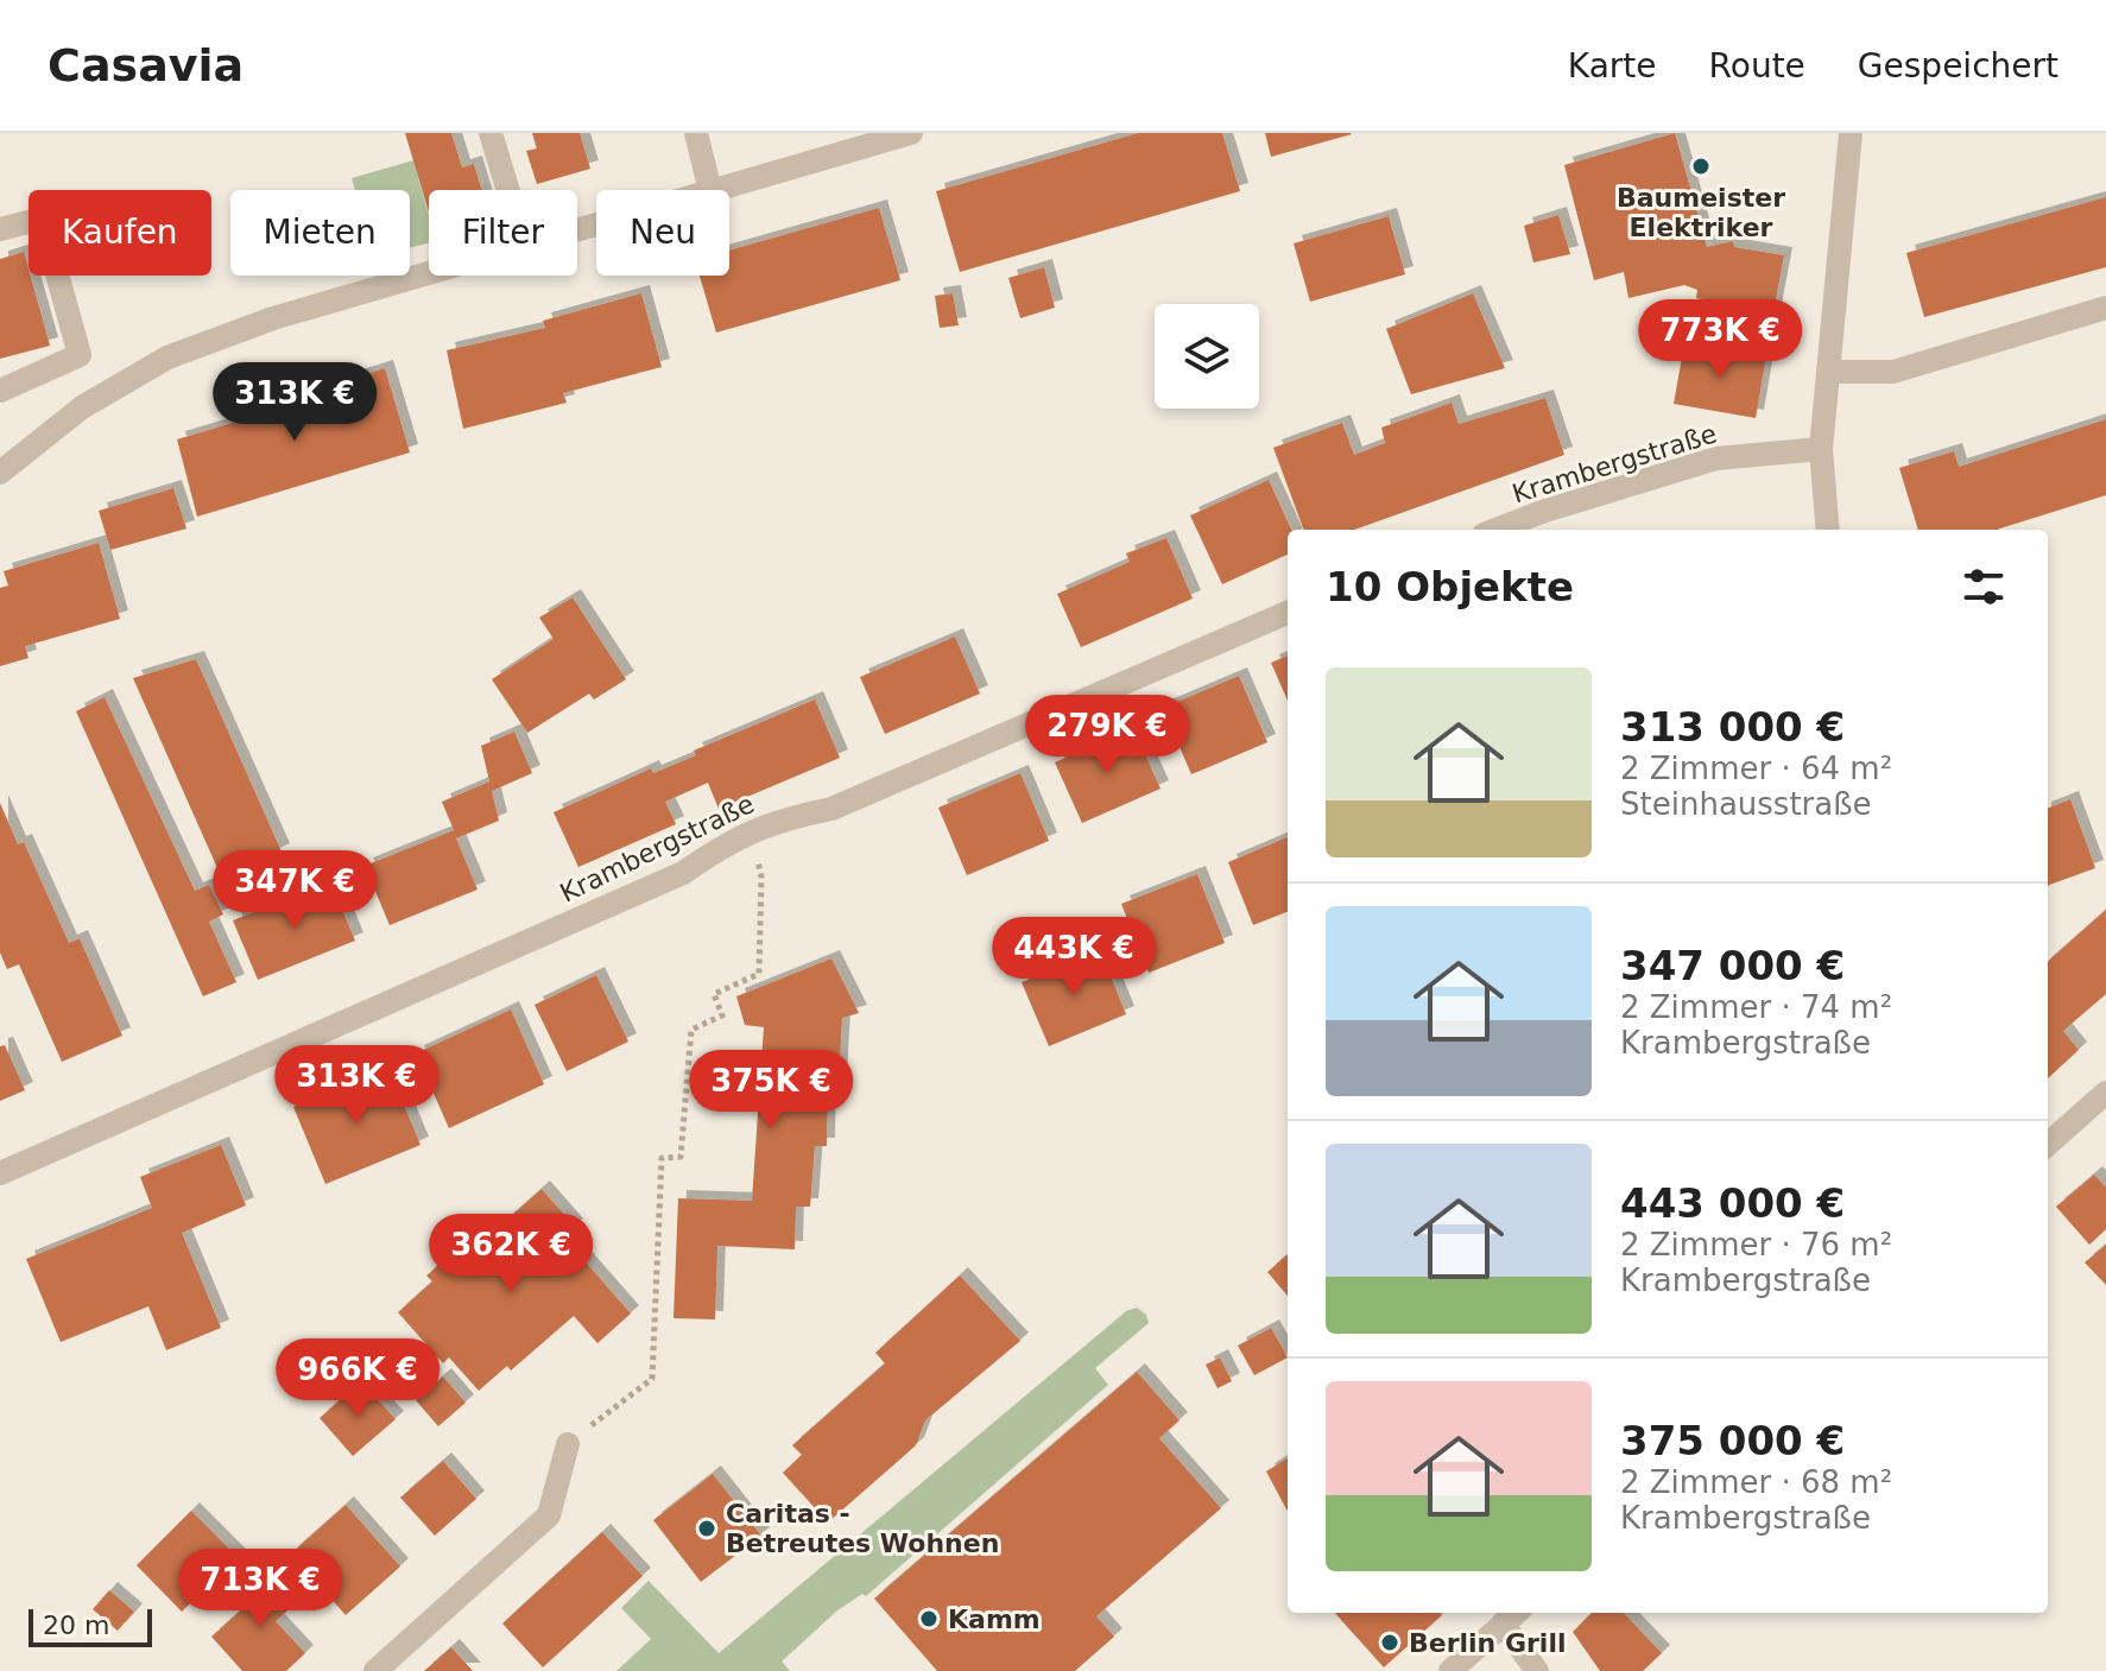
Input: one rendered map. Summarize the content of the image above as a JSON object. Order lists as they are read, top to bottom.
{
  "streets": {
    "street": ["Krambergstraße"]
  },
  "places": [
    "Baumeister Elektriker",
    "Caritas - Betreutes Wohnen",
    "Kamm",
    "Berlin Grill"
  ],
  "scale_bar": "20 m",
  "page": {
    "header": "Casavia",
    "nav": ["Karte", "Route", "Gespeichert"],
    "chip": [
      "Kaufen",
      "Mieten",
      "Filter",
      "Neu"
    ],
    "price": [
      "773K €",
      "313K €",
      "279K €",
      "347K €",
      "443K €",
      "313K €",
      "375K €",
      "362K €",
      "966K €",
      "713K €"
    ],
    "heading": "10 Objekte",
    "list": [
      {
        "name": "313 000 €",
        "note": "2 Zimmer · 64 m² · Steinhausstraße"
      },
      {
        "name": "347 000 €",
        "note": "2 Zimmer · 74 m² · Krambergstraße"
      },
      {
        "name": "443 000 €",
        "note": "2 Zimmer · 76 m² · Krambergstraße"
      },
      {
        "name": "375 000 €",
        "note": "2 Zimmer · 68 m² · Krambergstraße"
      }
    ],
    "scale": "20 m"
  }
}
